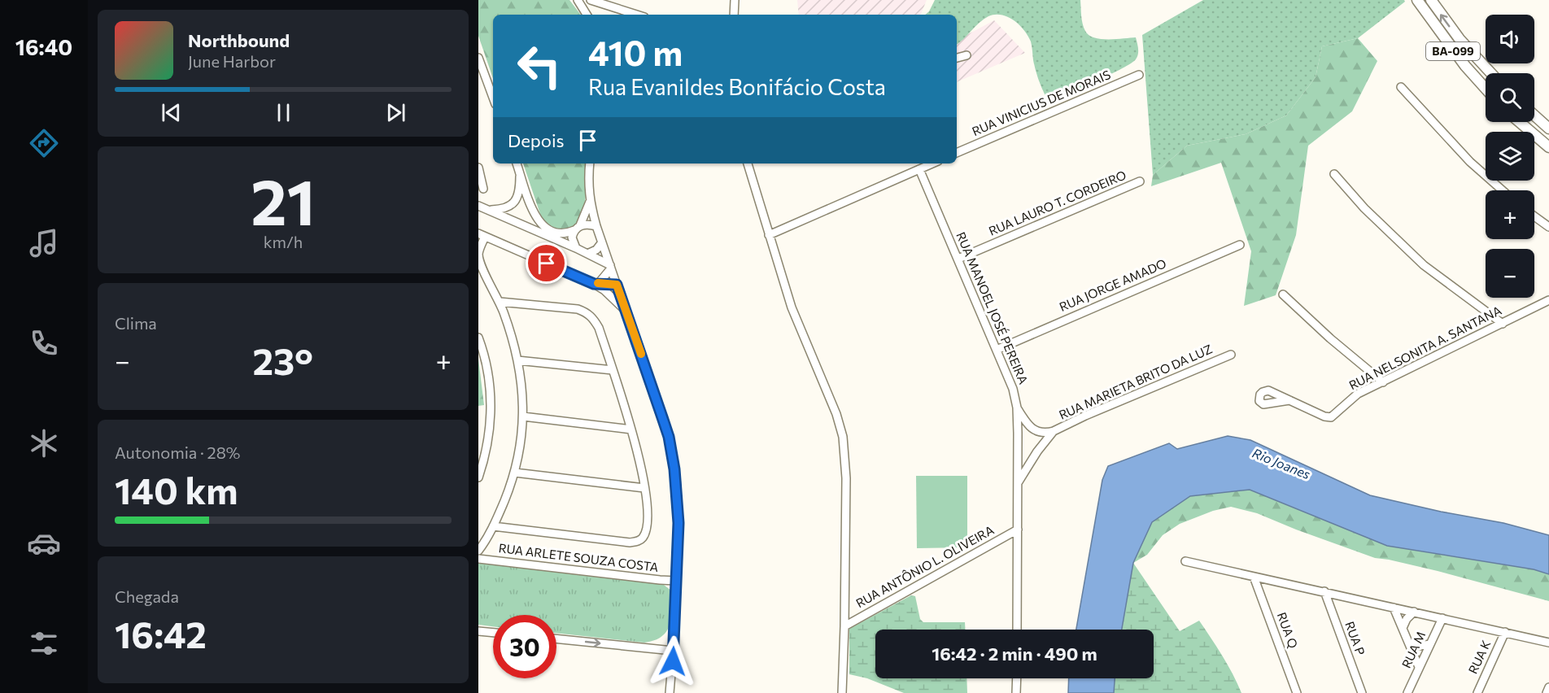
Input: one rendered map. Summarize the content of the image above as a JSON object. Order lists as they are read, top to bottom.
{
  "streets": {
    "highway": ["BA-099"],
    "street": [
      "RUA VINICIUS DE MORAIS",
      "RUA LAURO T. CORDEIRO",
      "RUA JORGE AMADO",
      "RUA MANOEL JOSÉ PEREIRA",
      "RUA NELSONITA A. SANTANA",
      "RUA MARIETA BRITO DA LUZ",
      "RUA ARLETE SOUZA COSTA",
      "RUA ANTÔNIO L. OLIVEIRA",
      "RUA Q",
      "RUA P",
      "RUA M",
      "RUA K"
    ]
  },
  "crossings": [
    ["RUA LAURO T. CORDEIRO", "RUA MANOEL JOSÉ PEREIRA"],
    ["RUA JORGE AMADO", "RUA MANOEL JOSÉ PEREIRA"],
    ["RUA MANOEL JOSÉ PEREIRA", "RUA MARIETA BRITO DA LUZ"],
    ["RUA MANOEL JOSÉ PEREIRA", "RUA ANTÔNIO L. OLIVEIRA"]
  ],
  "water": ["Rio Joanes"],
  "page": {
    "tabs": "16:40",
    "map_buttons": ["+", "−"],
    "turn": ["410 m", "Rua Evanildes Bonifácio Costa"],
    "song": ["Northbound", "June Harbor"],
    "then": "Depois",
    "tile": [
      ["21", "km/h"],
      "Clima",
      ["Autonomia · 28%", "140 km"],
      ["Chegada", "16:42"]
    ],
    "heat": ["−", "23°", "+"],
    "limit": "30",
    "trip": "16:42 · 2 min · 490 m"
  }
}
